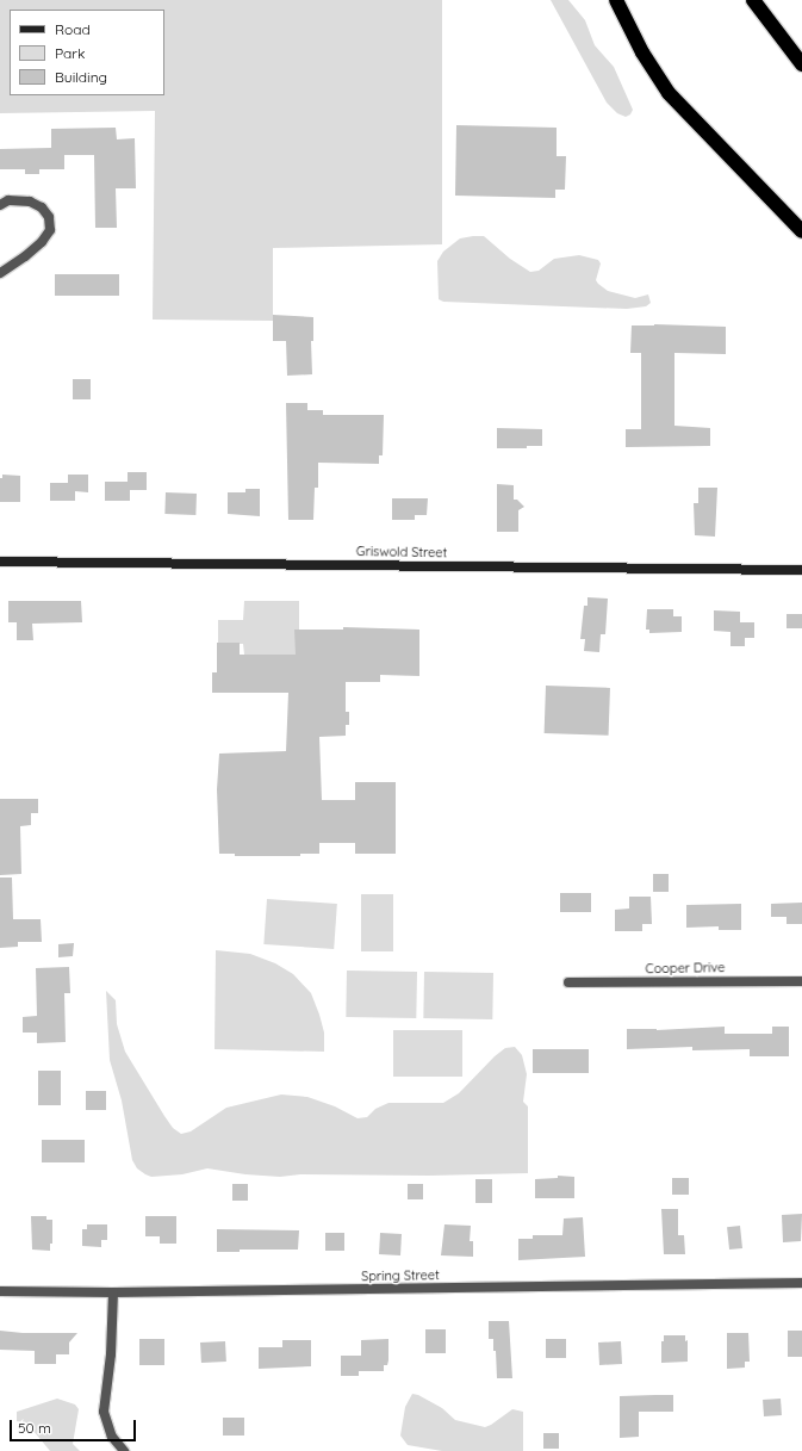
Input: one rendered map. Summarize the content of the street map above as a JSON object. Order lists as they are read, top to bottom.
{
  "streets": {
    "main road": ["Griswold Street"],
    "street": ["Cooper Drive", "Spring Street"]
  },
  "legend": ["Road", "Park", "Building"],
  "scale_bar": "50 m"
}
